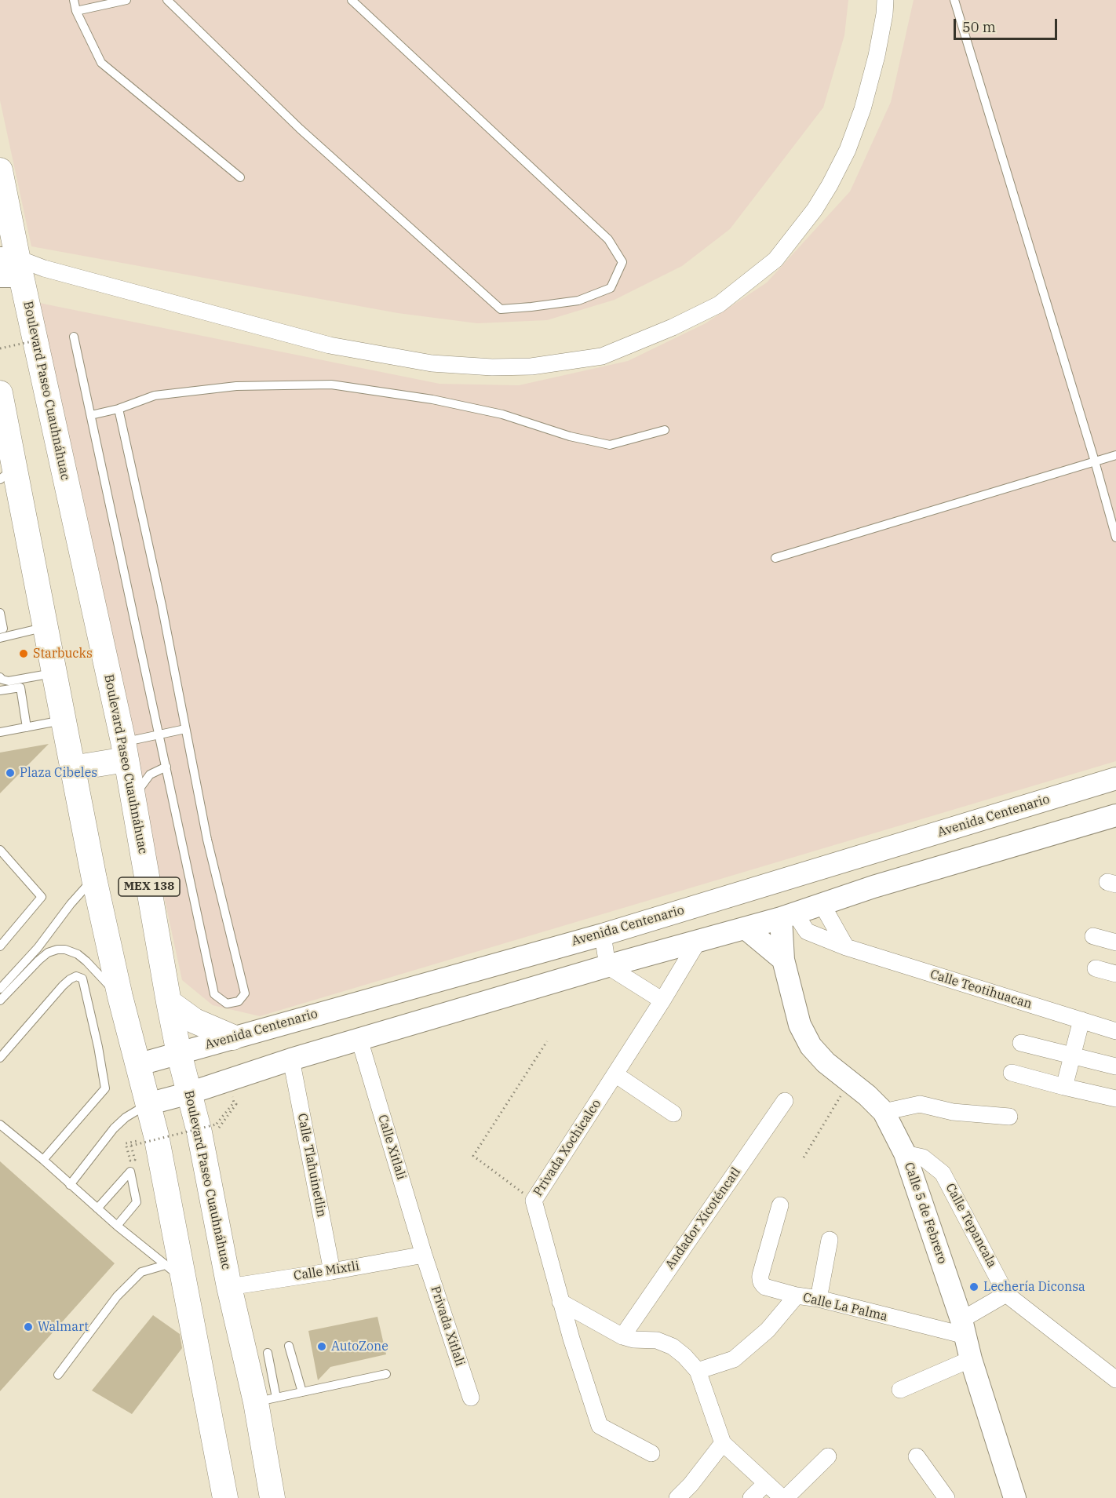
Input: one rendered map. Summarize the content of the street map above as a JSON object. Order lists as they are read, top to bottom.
{
  "streets": {
    "main road": ["Boulevard Paseo Cuauhnáhuac", "MEX 138"],
    "street": [
      "Avenida Centenario",
      "Calle Teotihuacan",
      "Calle Xitlali",
      "Privada Xochicalco",
      "Calle Tlahuinetlin",
      "Calle 5 de Febrero",
      "Andador Xicoténcatl",
      "Calle Tepancala",
      "Calle Mixtli",
      "Calle La Palma",
      "Privada Xitlali"
    ]
  },
  "crossings": [
    ["Boulevard Paseo Cuauhnáhuac", "Avenida Centenario"],
    ["Boulevard Paseo Cuauhnáhuac", "Calle Mixtli"],
    ["Calle Teotihuacan", "Calle 5 de Febrero"],
    ["Calle Xitlali", "Calle Mixtli"],
    ["Calle Xitlali", "Privada Xitlali"],
    ["Calle Tlahuinetlin", "Calle Mixtli"],
    ["Calle 5 de Febrero", "Calle Tepancala"],
    ["Calle 5 de Febrero", "Calle La Palma"],
    ["Calle Mixtli", "Privada Xitlali"]
  ],
  "places": [
    "Starbucks",
    "Plaza Cibeles",
    "Lechería Diconsa",
    "Walmart",
    "AutoZone"
  ],
  "scale_bar": "50 m"
}
